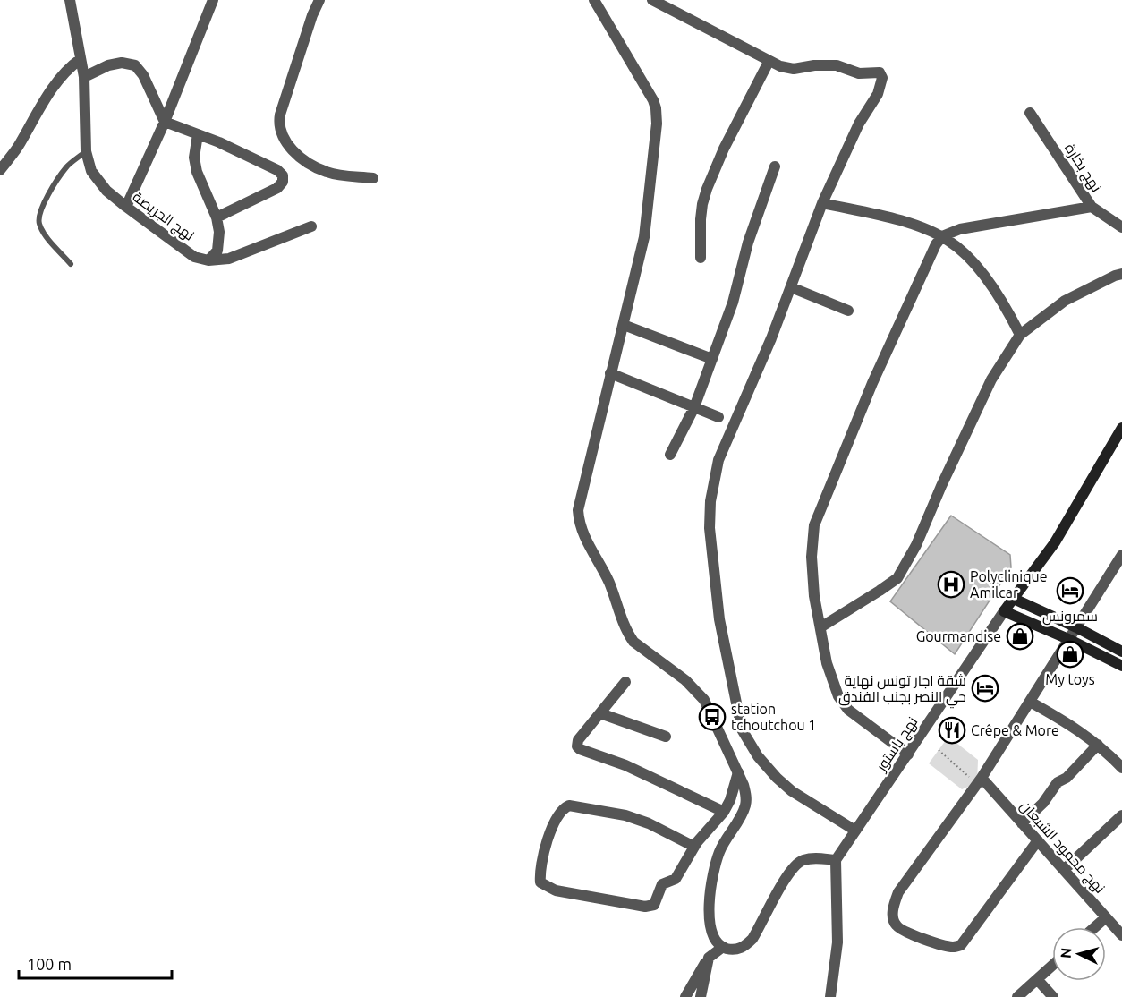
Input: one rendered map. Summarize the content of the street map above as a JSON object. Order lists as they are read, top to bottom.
{
  "streets": {
    "main road": ["نهج باستور"],
    "street": ["نهج بخارة", "نهج الجريصة", "نهج محمود الشبعان"]
  },
  "places": {
    "hospital": ["Polyclinique Amilcar"],
    "hotel": ["سمرونس", "شقة اجار تونس نهاية حي النصر بجنب الفندق"],
    "shop": ["Gourmandise", "My toys"],
    "bus stop": ["station tchoutchou 1"],
    "restaurant": ["Crêpe & More"]
  },
  "scale_bar": "100 m",
  "north": "left"
}
